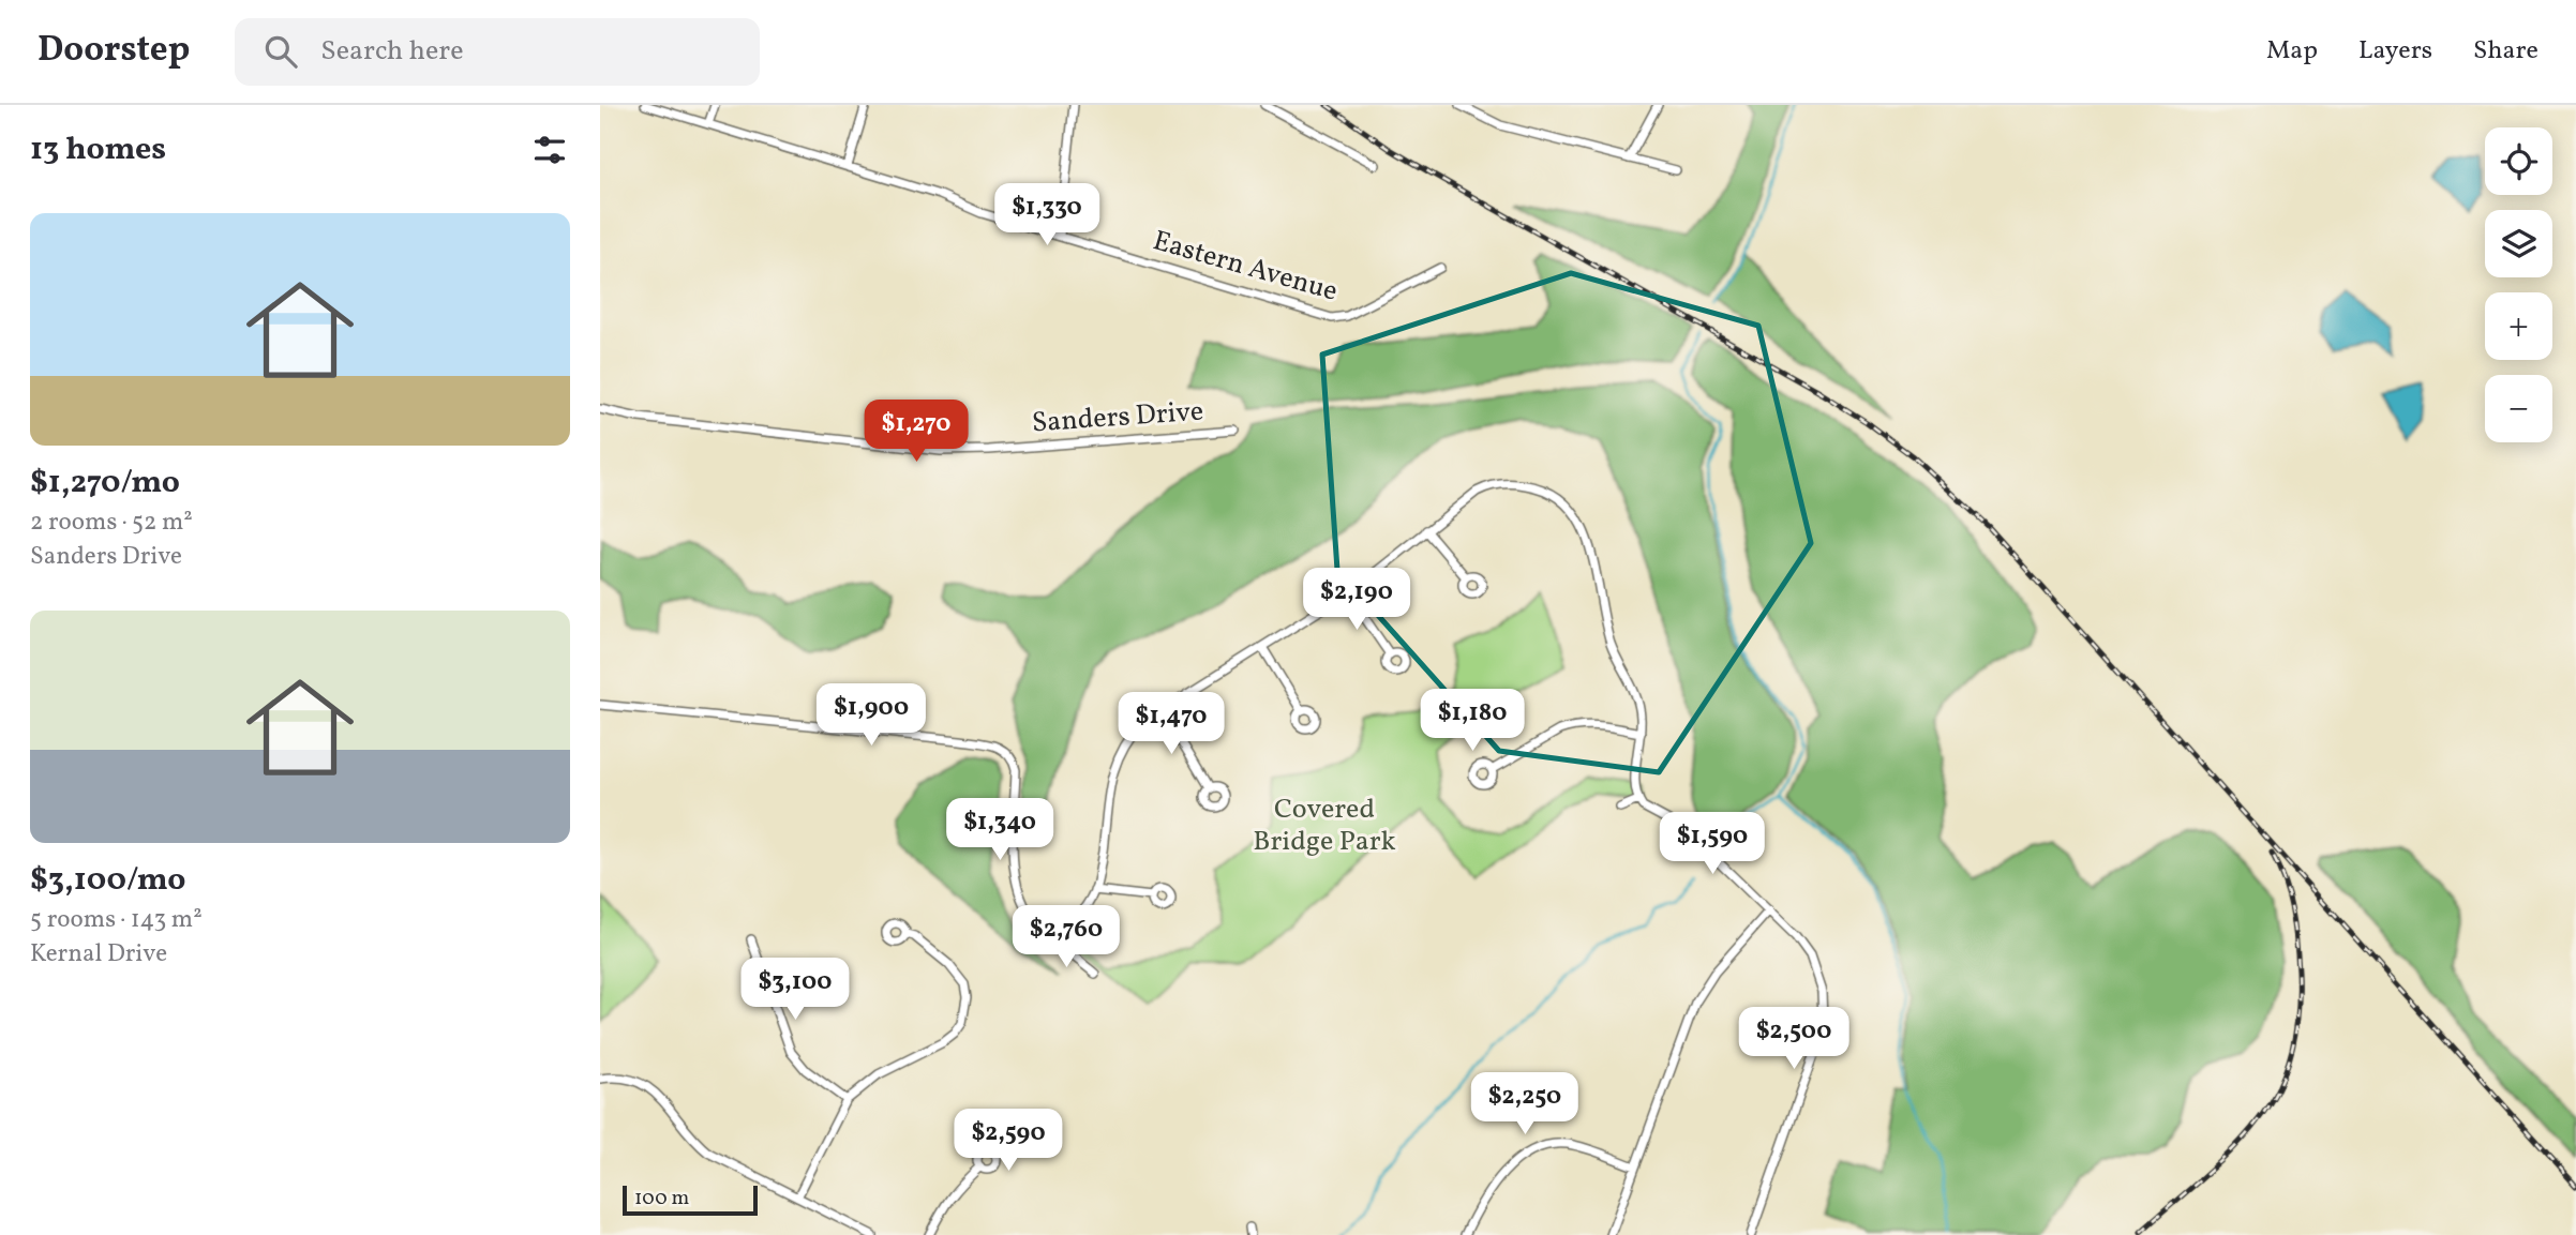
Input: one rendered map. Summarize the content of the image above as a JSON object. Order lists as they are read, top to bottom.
{
  "streets": {
    "street": ["Eastern Avenue", "Sanders Drive"]
  },
  "parks": ["Covered Bridge Park"],
  "scale_bar": "100 m",
  "page": {
    "header": "Doorstep",
    "search": "Search here",
    "nav": ["Map", "Layers", "Share"],
    "heading": "13 homes",
    "map_buttons": ["+", "−"],
    "price": [
      "$1,330",
      "$1,270",
      "$2,190",
      "$1,900",
      "$1,180",
      "$1,470",
      "$1,340",
      "$1,590",
      "$2,760",
      "$3,100",
      "$2,500",
      "$2,250",
      "$2,590"
    ],
    "list": [
      {
        "name": "$1,270/mo",
        "note": "2 rooms · 52 m² · Sanders Drive"
      },
      {
        "name": "$3,100/mo",
        "note": "5 rooms · 143 m² · Kernal Drive"
      }
    ],
    "scale": "100 m"
  }
}
